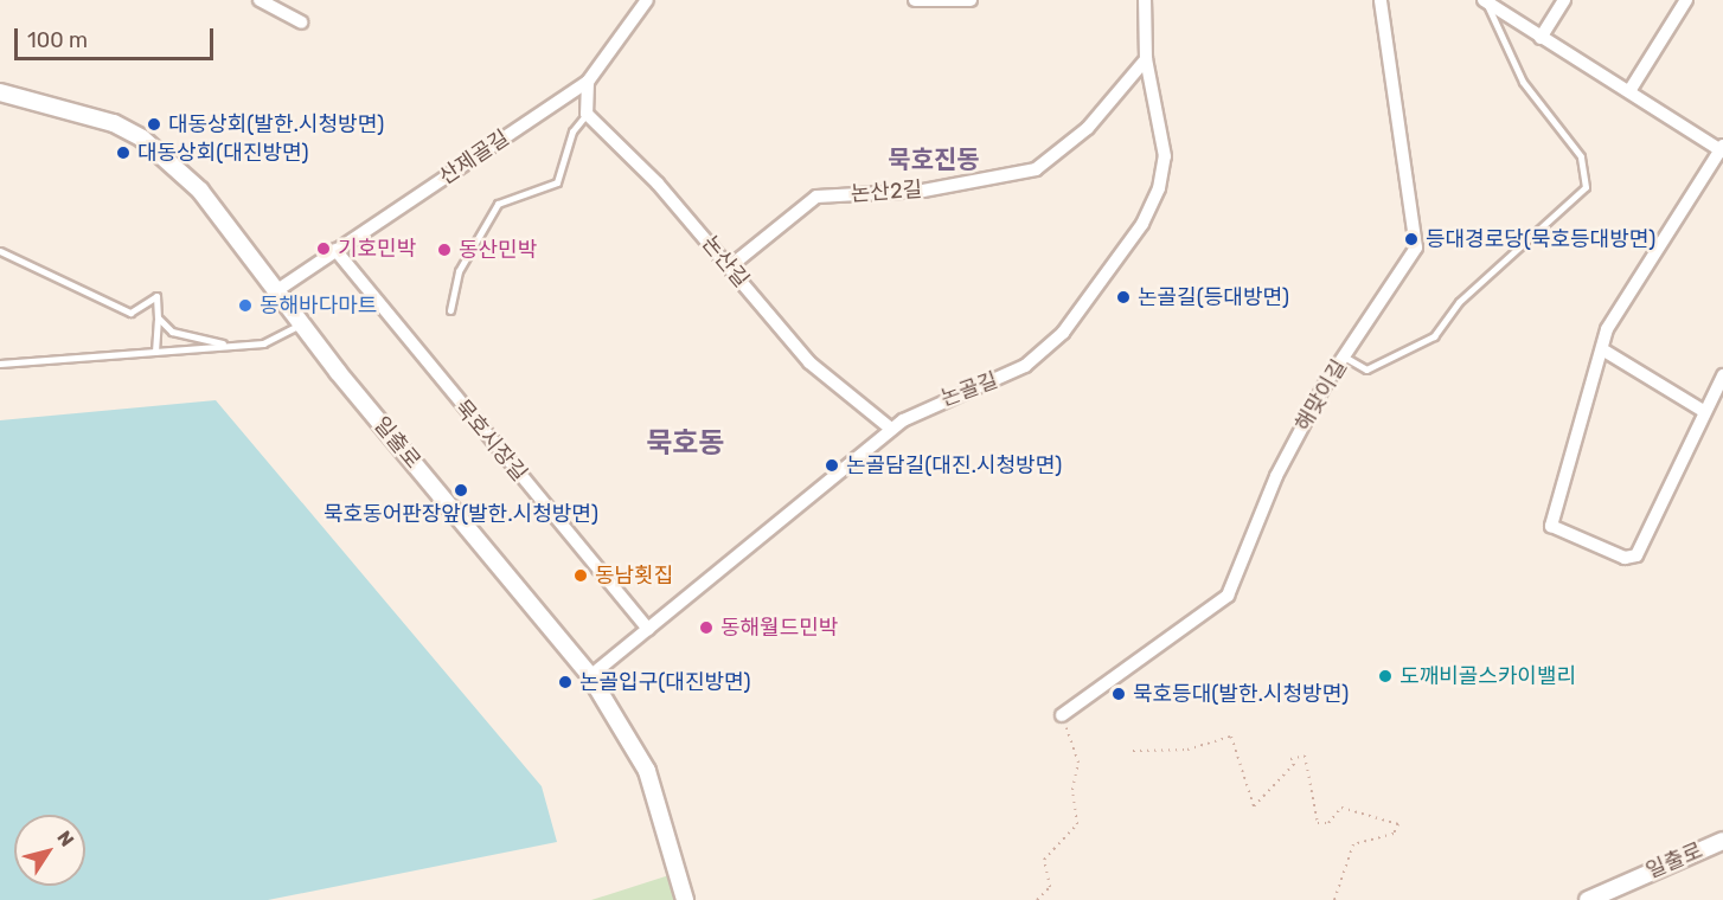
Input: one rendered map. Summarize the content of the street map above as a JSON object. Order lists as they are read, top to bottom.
{
  "streets": {
    "street": [
      "산제골길",
      "논산2길",
      "논산길",
      "논골길",
      "해맞이길",
      "묵호시장길",
      "일출로"
    ]
  },
  "crossings": [
    ["산제골길", "묵호시장길"],
    ["산제골길", "일출로"],
    ["논산2길", "논산길"],
    ["논산2길", "논골길"],
    ["논산길", "논골길"],
    ["논골길", "묵호시장길"],
    ["논골길", "일출로"]
  ],
  "districts": ["묵호진동", "묵호동"],
  "places": [
    "대동상회(발한.시청방면)",
    "대동상회(대진방면)",
    "등대경로당(묵호등대방면)",
    "기호민박",
    "동산민박",
    "논골길(등대방면)",
    "동해바다마트",
    "논골담길(대진.시청방면)",
    "묵호동어판장앞(발한.시청방면)",
    "동남횟집",
    "동해월드민박",
    "도깨비골스카이밸리",
    "논골입구(대진방면)",
    "묵호등대(발한.시청방면)"
  ],
  "scale_bar": "100 m",
  "north": "top right"
}
